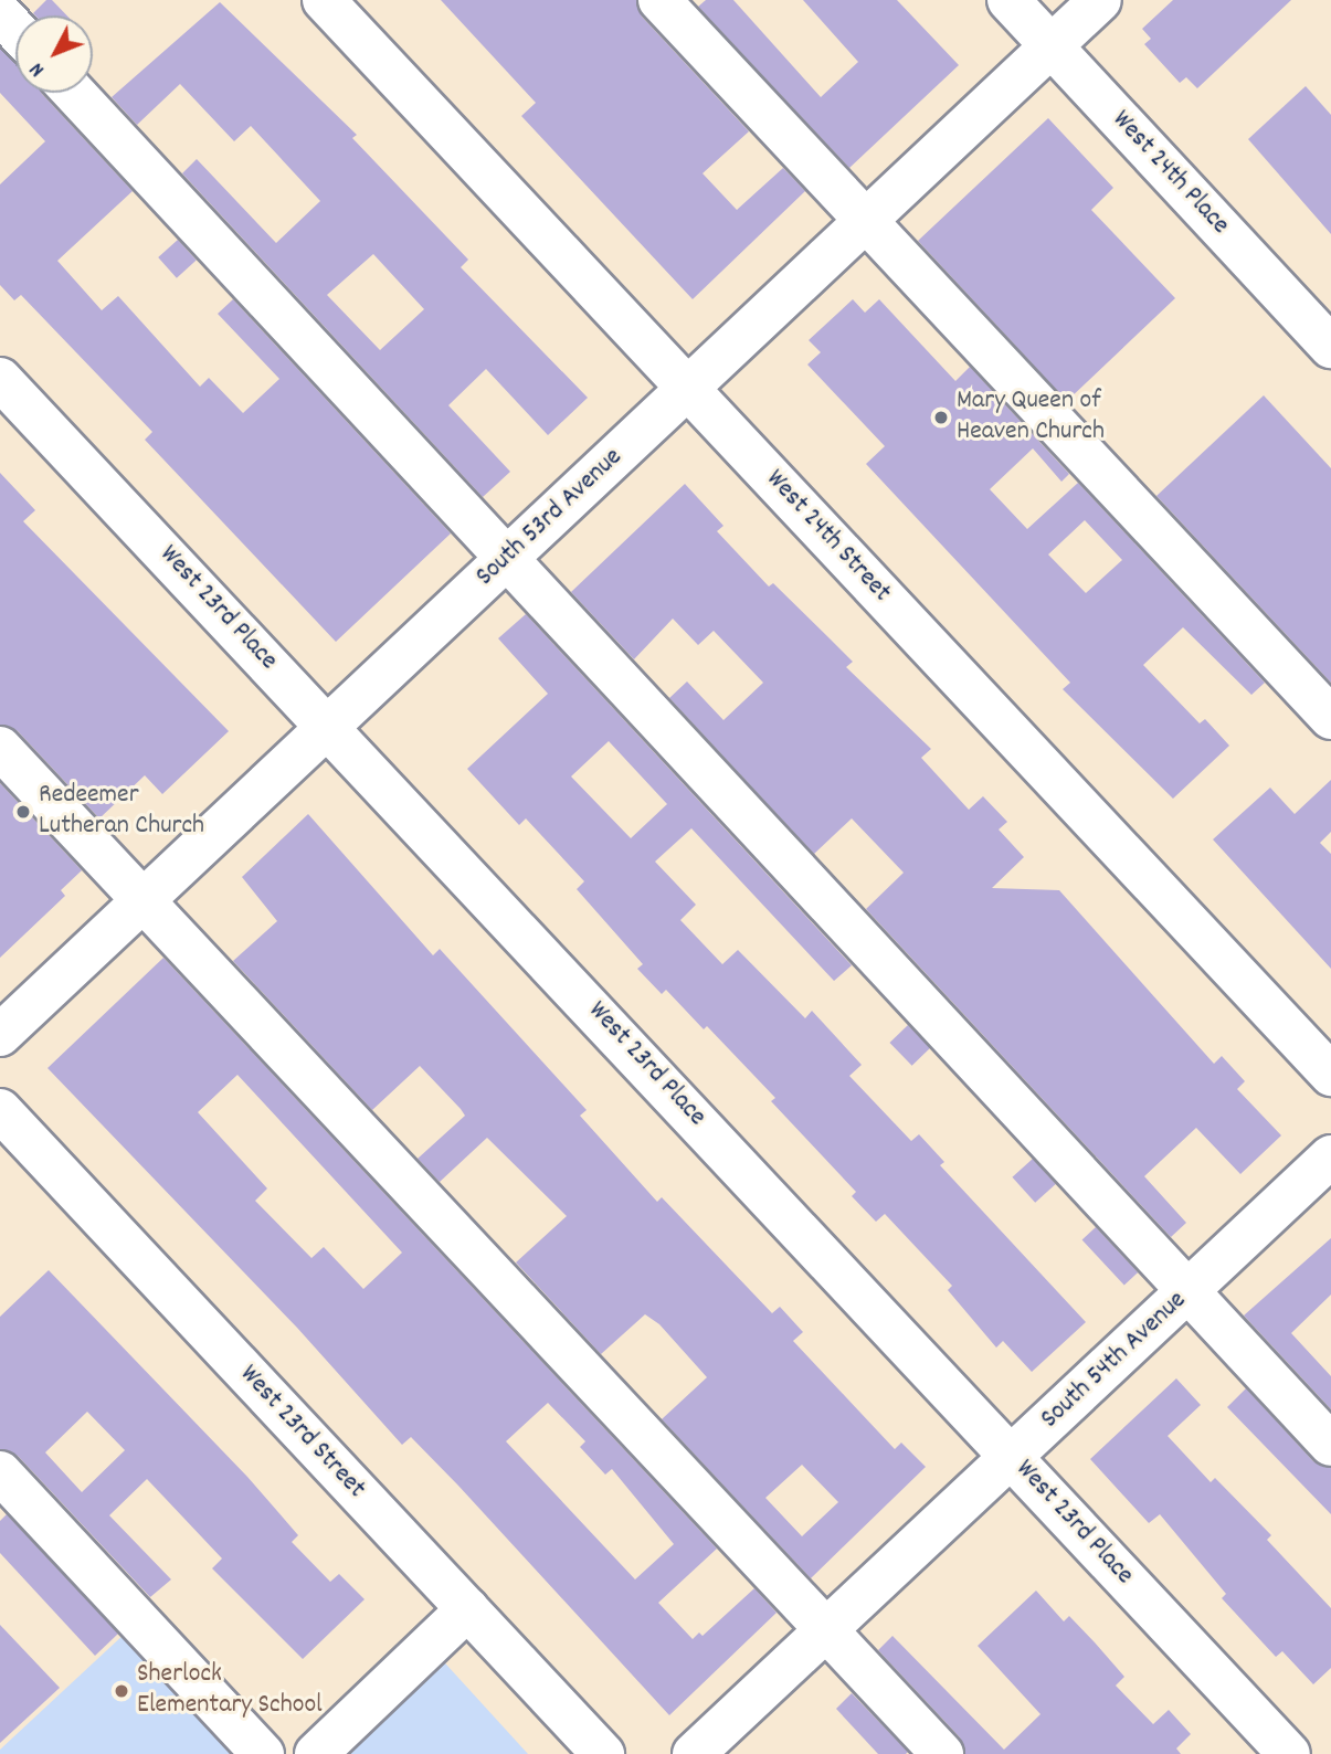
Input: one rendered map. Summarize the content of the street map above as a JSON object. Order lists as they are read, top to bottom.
{
  "streets": {
    "street": [
      "West 24th Place",
      "South 53rd Avenue",
      "West 24th Street",
      "West 23rd Place",
      "South 54th Avenue",
      "West 23rd Street"
    ]
  },
  "crossings": [
    ["West 24th Place", "South 53rd Avenue"],
    ["South 53rd Avenue", "West 24th Street"],
    ["South 53rd Avenue", "West 23rd Place"],
    ["West 23rd Place", "South 54th Avenue"]
  ],
  "places": ["Mary Queen of Heaven Church", "Redeemer Lutheran Church", "Sherlock Elementary School"],
  "north": "bottom left"
}
